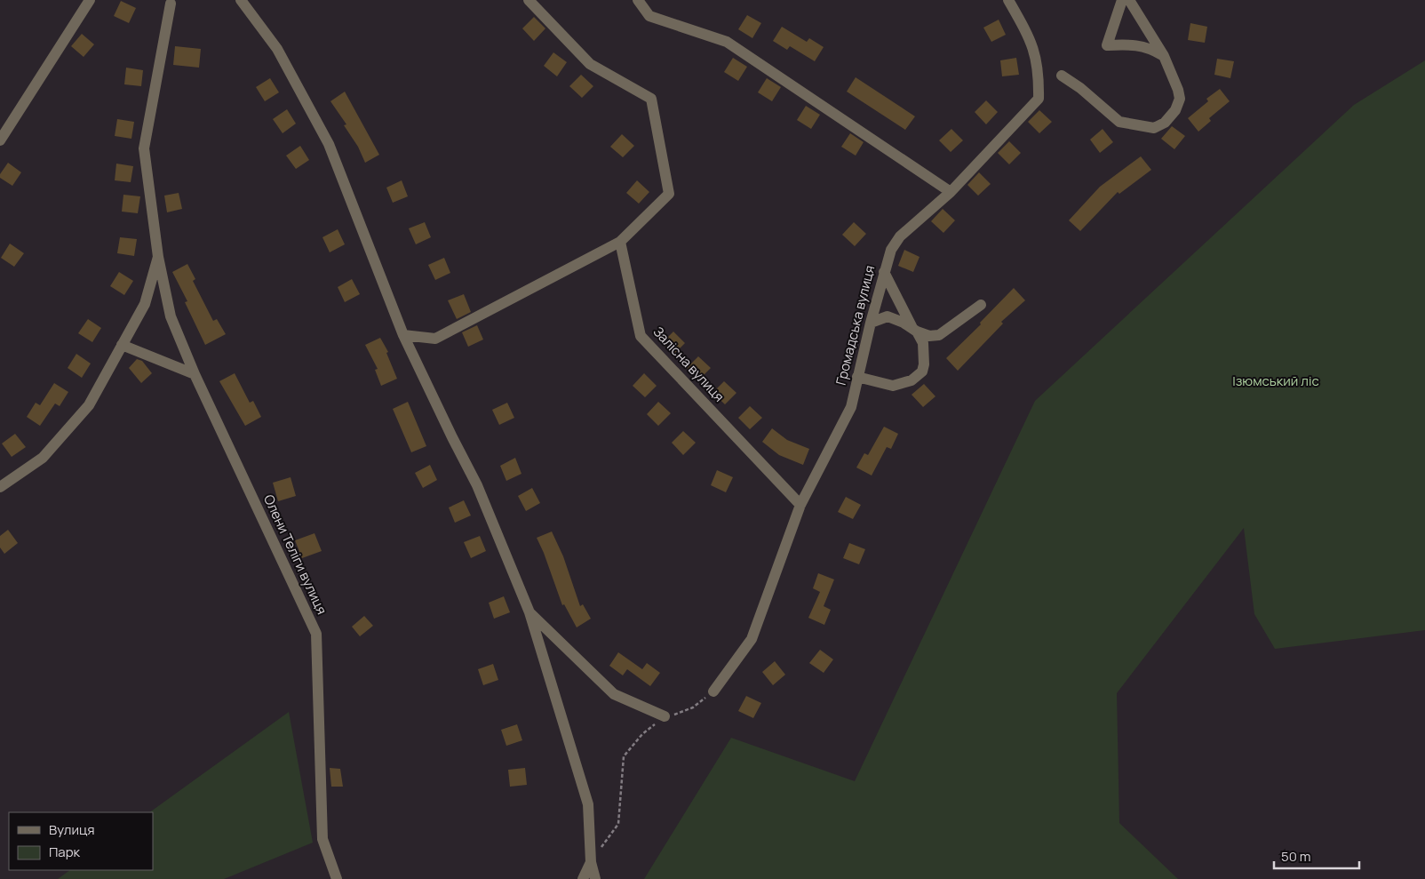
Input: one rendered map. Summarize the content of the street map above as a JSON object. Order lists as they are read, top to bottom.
{
  "streets": {
    "street": ["Громадська вулиця", "Залісна вулиця", "Олени Теліги вулиця"]
  },
  "crossings": [
    ["Громадська вулиця", "Залісна вулиця"]
  ],
  "parks": ["Ізюмський ліс"],
  "legend": ["Вулиця", "Парк"],
  "scale_bar": "50 m"
}
